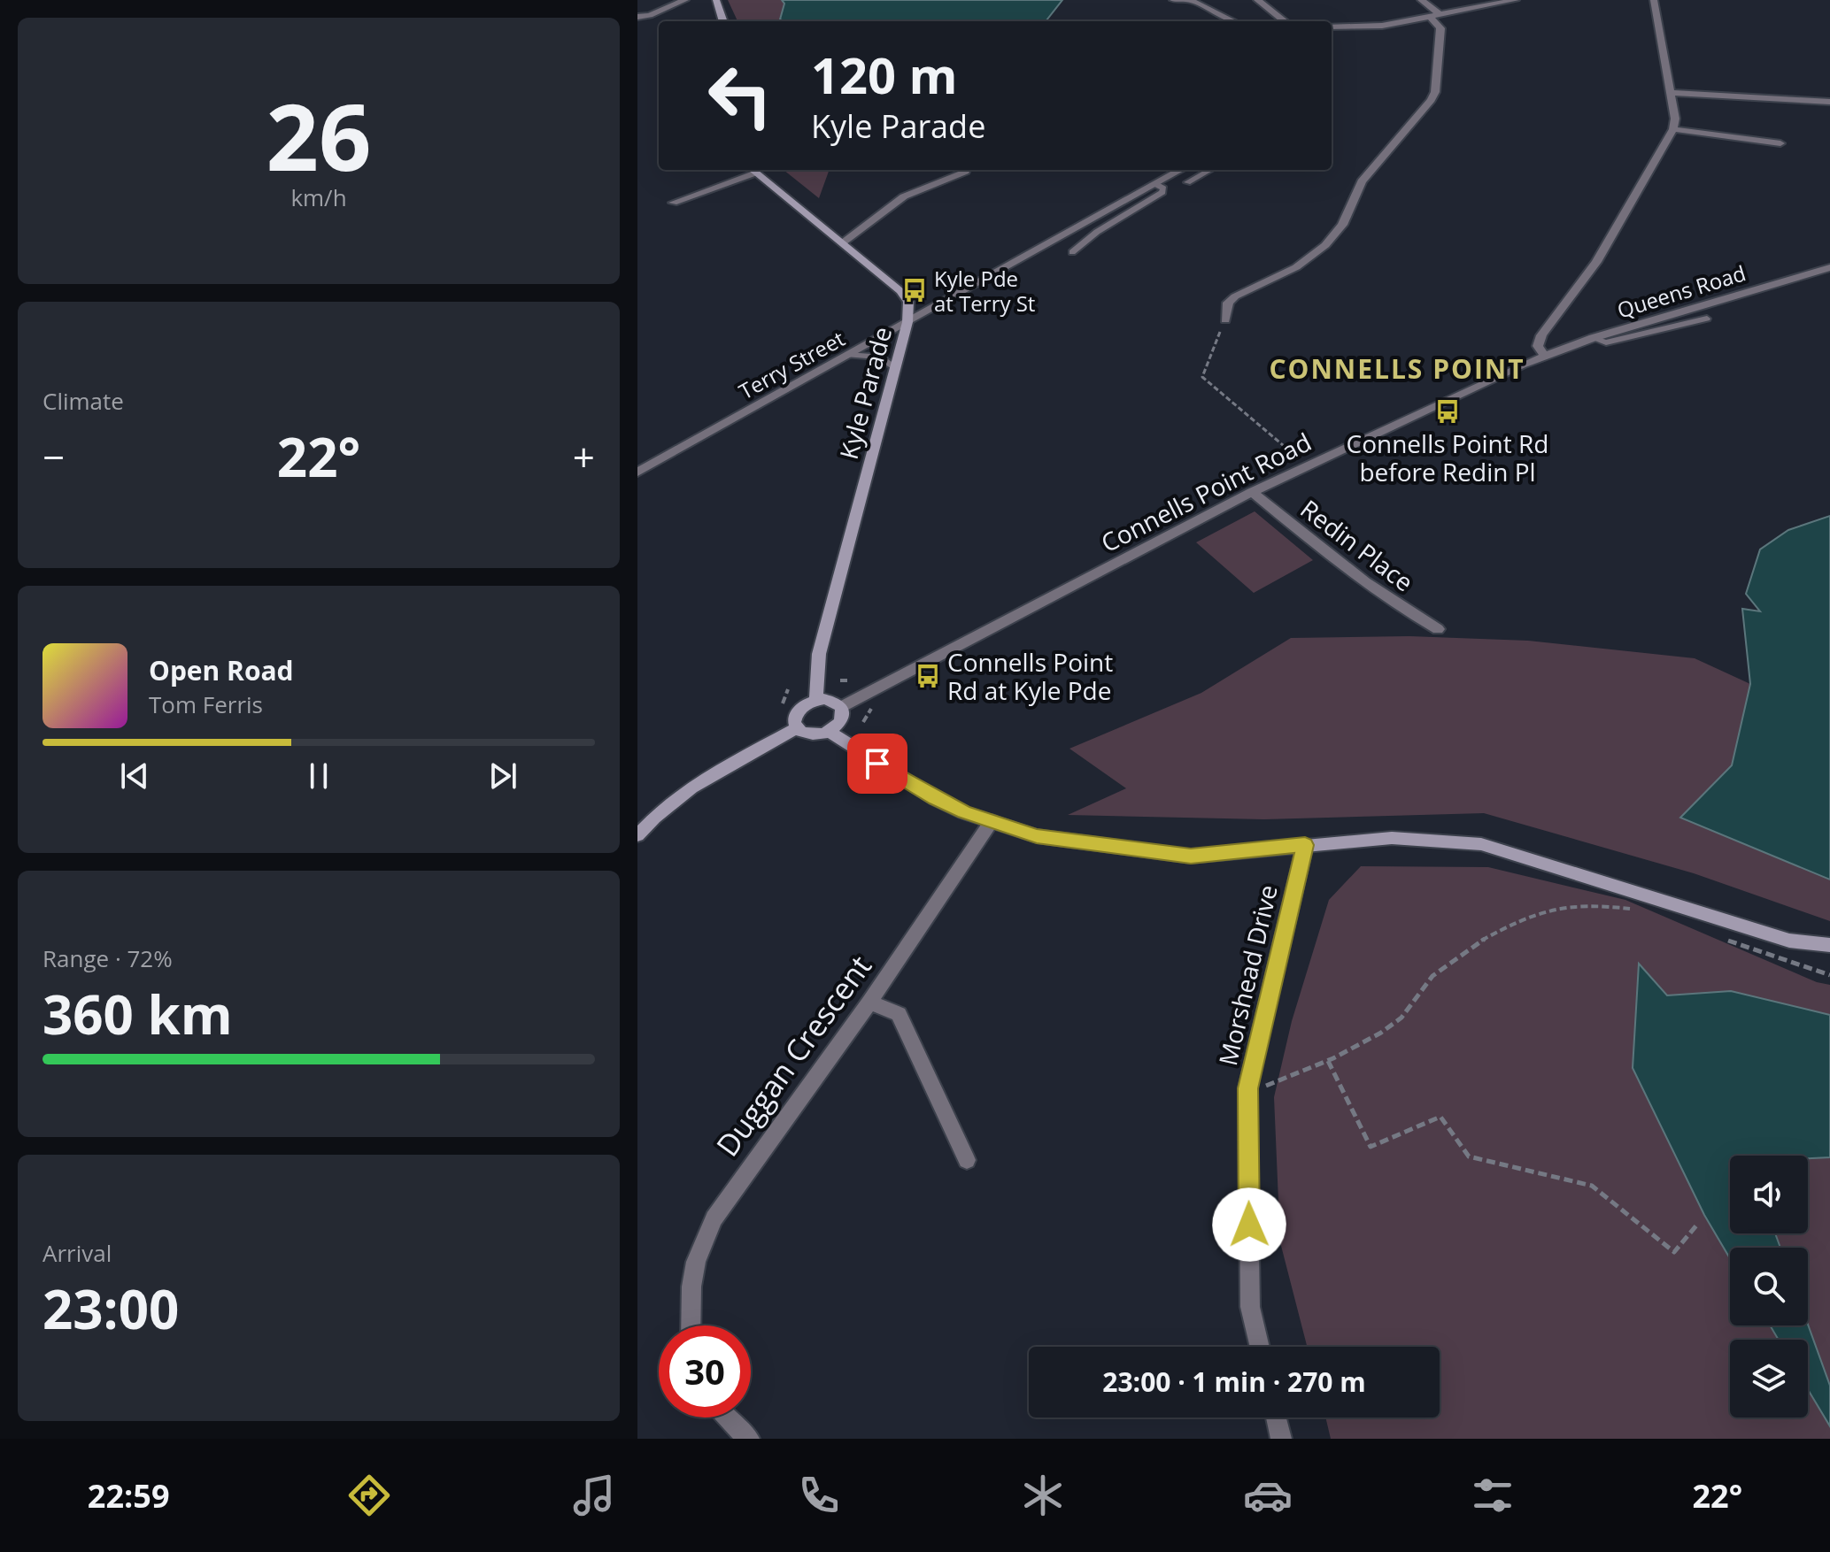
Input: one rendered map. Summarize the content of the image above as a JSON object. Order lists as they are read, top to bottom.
{
  "streets": {
    "street": [
      "Queens Road",
      "Terry Street",
      "Kyle Parade",
      "Connells Point Road",
      "Redin Place",
      "Morshead Drive",
      "Duggan Crescent"
    ]
  },
  "crossings": [
    ["Queens Road", "Connells Point Road"],
    ["Terry Street", "Kyle Parade"],
    ["Kyle Parade", "Connells Point Road"],
    ["Connells Point Road", "Redin Place"]
  ],
  "districts": ["CONNELLS POINT"],
  "places": {
    "bus stop": ["Kyle Pde at Terry St", "Connells Point Rd before Redin Pl", "Connells Point Rd at Kyle Pde"]
  },
  "page": {
    "tile": [
      ["26", "km/h"],
      "Climate",
      ["Range · 72%", "360 km"],
      ["Arrival", "23:00"]
    ],
    "turn": ["120 m", "Kyle Parade"],
    "heat": ["−", "22°", "+"],
    "song": ["Open Road", "Tom Ferris"],
    "limit": "30",
    "trip": "23:00 · 1 min · 270 m",
    "tabs": ["22:59", "22°"]
  }
}
